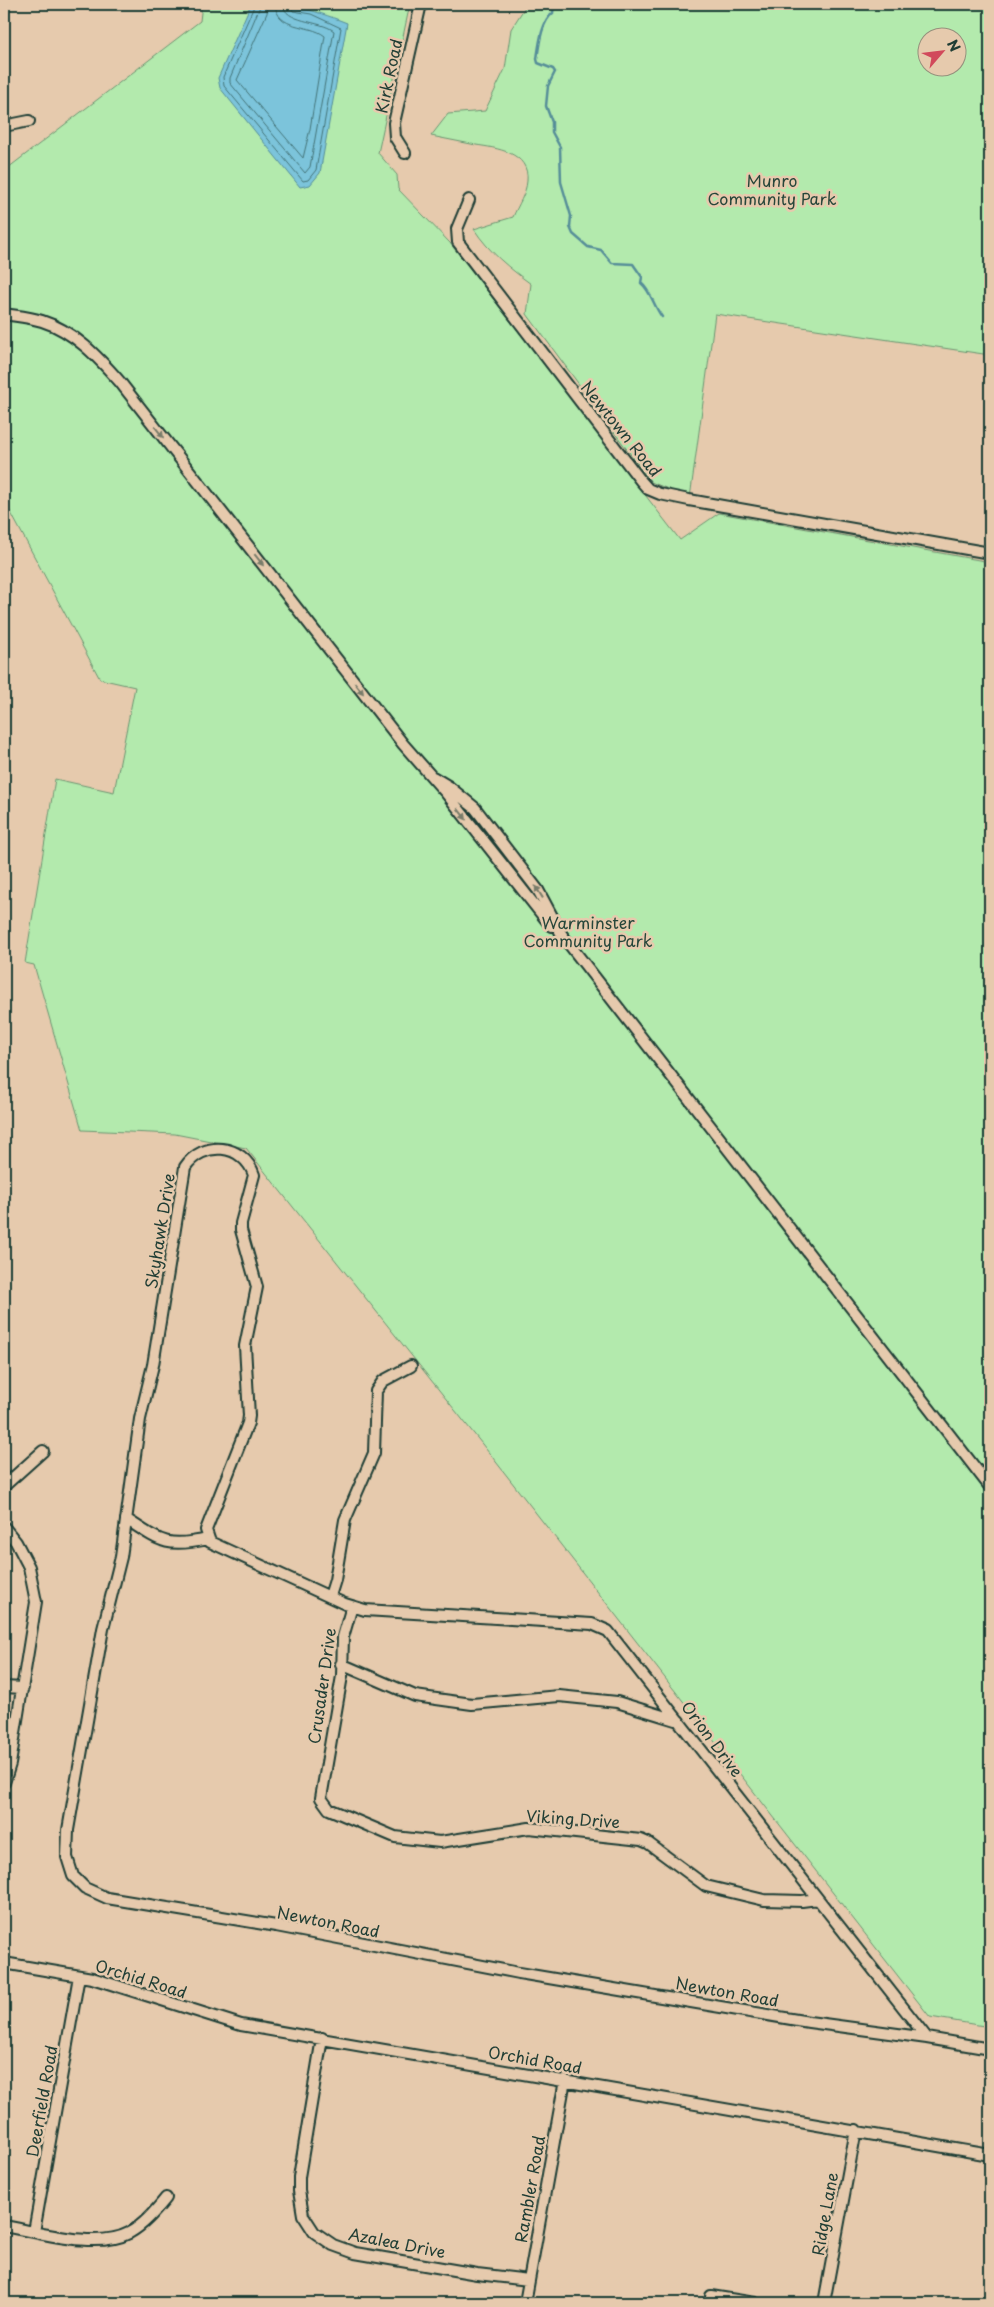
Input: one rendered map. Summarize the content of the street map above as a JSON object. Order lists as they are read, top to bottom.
{
  "streets": {
    "street": [
      "Kirk Road",
      "Newtown Road",
      "Skyhawk Drive",
      "Crusader Drive",
      "Orion Drive",
      "Viking Drive",
      "Newton Road",
      "Orchid Road",
      "Deerfield Road",
      "Rambler Road",
      "Ridge Lane",
      "Azalea Drive"
    ]
  },
  "crossings": [
    ["Skyhawk Drive", "Newton Road"],
    ["Crusader Drive", "Orion Drive"],
    ["Crusader Drive", "Viking Drive"],
    ["Orion Drive", "Viking Drive"],
    ["Orion Drive", "Newton Road"],
    ["Orchid Road", "Deerfield Road"],
    ["Orchid Road", "Rambler Road"],
    ["Orchid Road", "Ridge Lane"],
    ["Orchid Road", "Azalea Drive"],
    ["Rambler Road", "Azalea Drive"]
  ],
  "parks": ["Munro Community Park", "Warminster Community Park"],
  "north": "top right"
}
